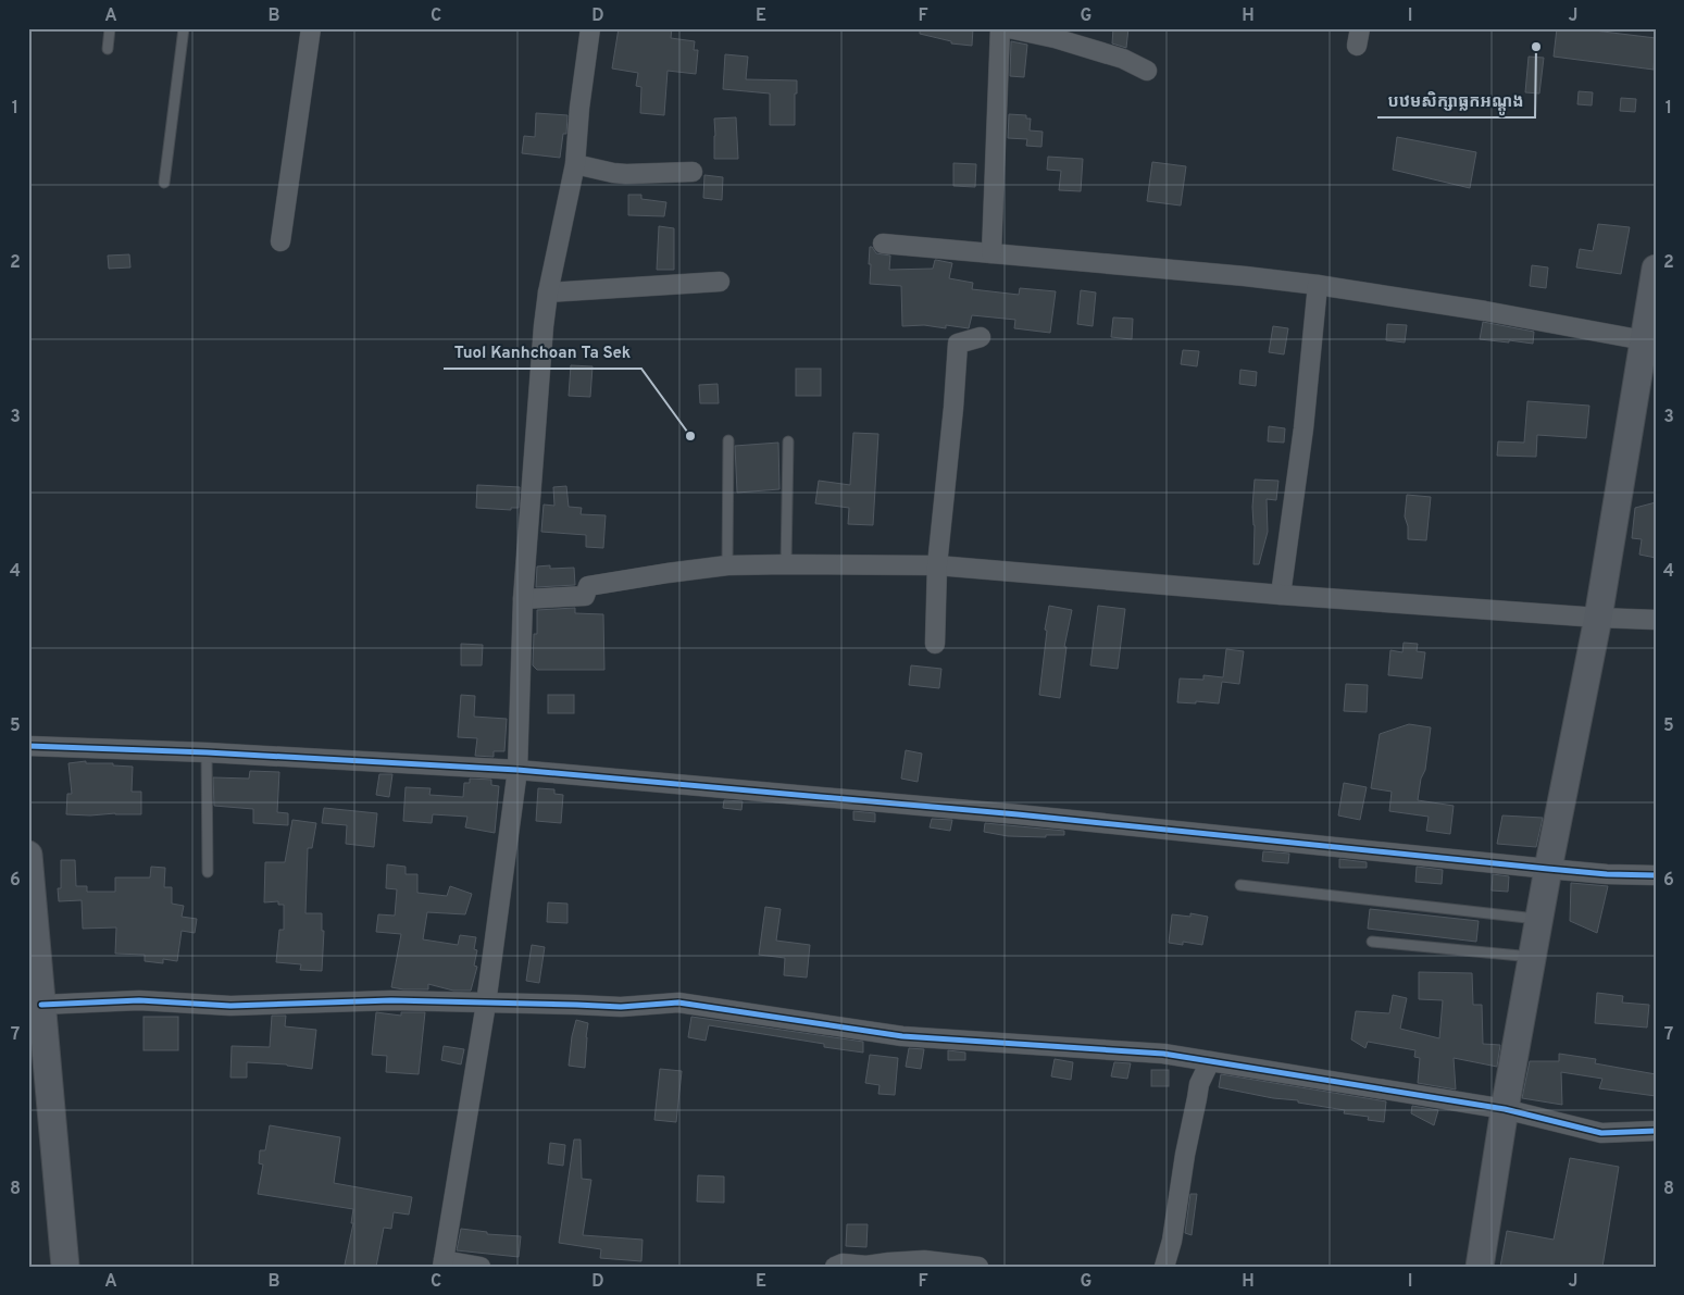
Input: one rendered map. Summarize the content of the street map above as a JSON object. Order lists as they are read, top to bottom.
{
  "places": ["បឋមសិក្សាធ្លកអណ្តូង", "Tuol Kanhchoan Ta Sek"],
  "grid": {
    "columns": [
      "A",
      "B",
      "C",
      "D",
      "E",
      "F",
      "G",
      "H",
      "I",
      "J"
    ],
    "rows": [
      "1",
      "2",
      "3",
      "4",
      "5",
      "6",
      "7",
      "8"
    ]
  }
}
